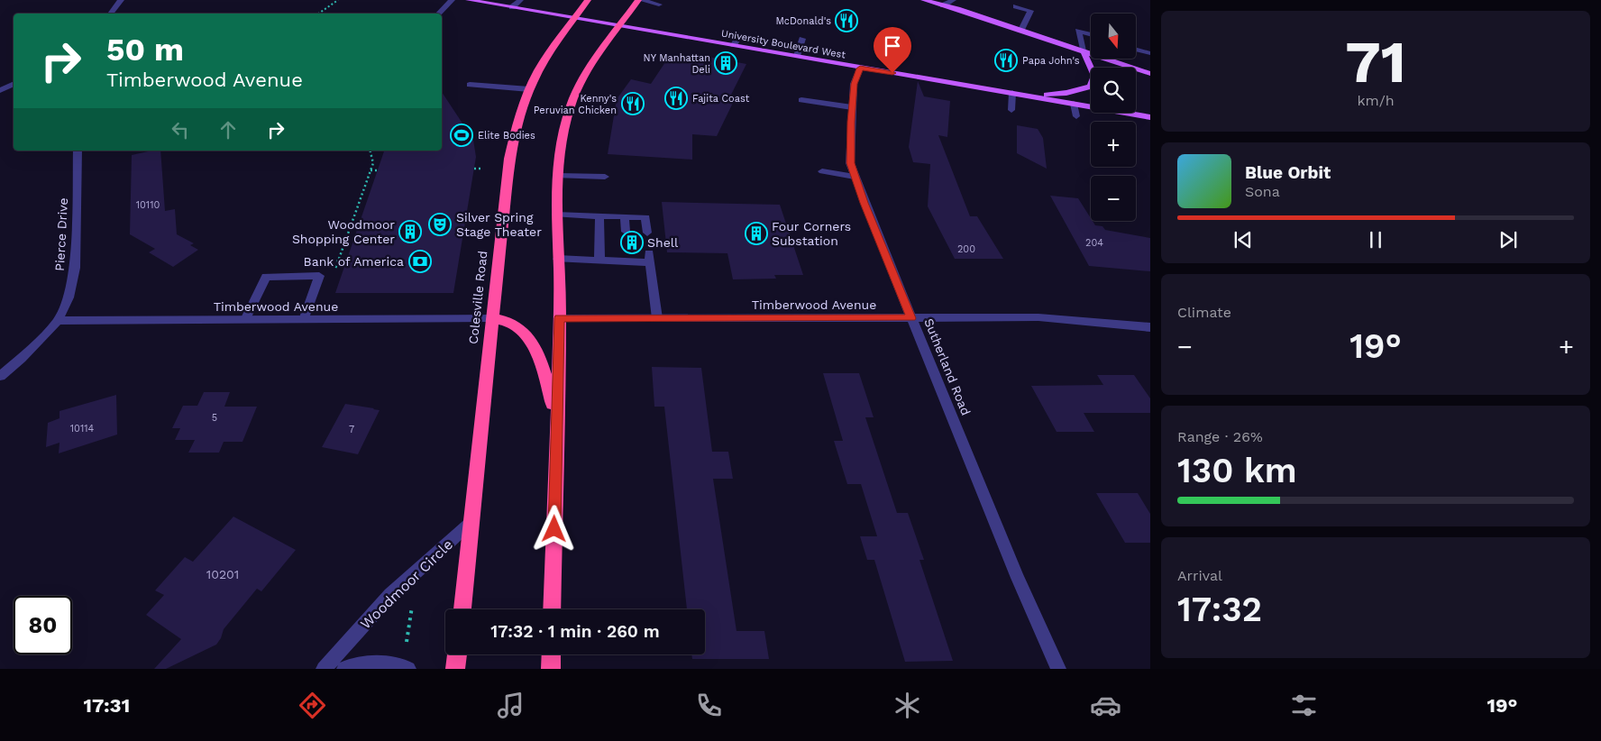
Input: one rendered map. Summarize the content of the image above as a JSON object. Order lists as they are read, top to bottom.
{
  "streets": {
    "highway": ["Colesville Road"],
    "main road": ["University Boulevard West"],
    "street": [
      "Pierce Drive",
      "Timberwood Avenue",
      "Sutherland Road",
      "Woodmoor Circle"
    ]
  },
  "crossings": [
    ["University Boulevard West", "Colesville Road"],
    ["University Boulevard West", "Sutherland Road"],
    ["Pierce Drive", "Timberwood Avenue"],
    ["Colesville Road", "Timberwood Avenue"],
    ["Colesville Road", "Woodmoor Circle"],
    ["Timberwood Avenue", "Sutherland Road"]
  ],
  "places": {
    "restaurant": [
      "McDonald's",
      "Papa John's",
      "Fajita Coast",
      "Kenny's Peruvian Chicken"
    ],
    "building": [
      "NY Manhattan Deli",
      "Woodmoor Shopping Center",
      "Four Corners Substation",
      "Shell"
    ],
    "sports": ["Elite Bodies"],
    "theatre": ["Silver Spring Stage Theater"],
    "bank": ["Bank of America"]
  },
  "house_numbers": [
    "10110",
    "204",
    "200",
    "5",
    "10114",
    "7",
    "10201"
  ],
  "north": "bottom",
  "page": {
    "tile": [
      ["71", "km/h"],
      "Climate",
      ["Range · 26%", "130 km"],
      ["Arrival", "17:32"]
    ],
    "map_buttons": ["+", "−"],
    "turn": ["50 m", "Timberwood Avenue"],
    "song": ["Blue Orbit", "Sona"],
    "heat": ["−", "19°", "+"],
    "limit": "80",
    "trip": "17:32 · 1 min · 260 m",
    "tabs": ["17:31", "19°"]
  }
}
